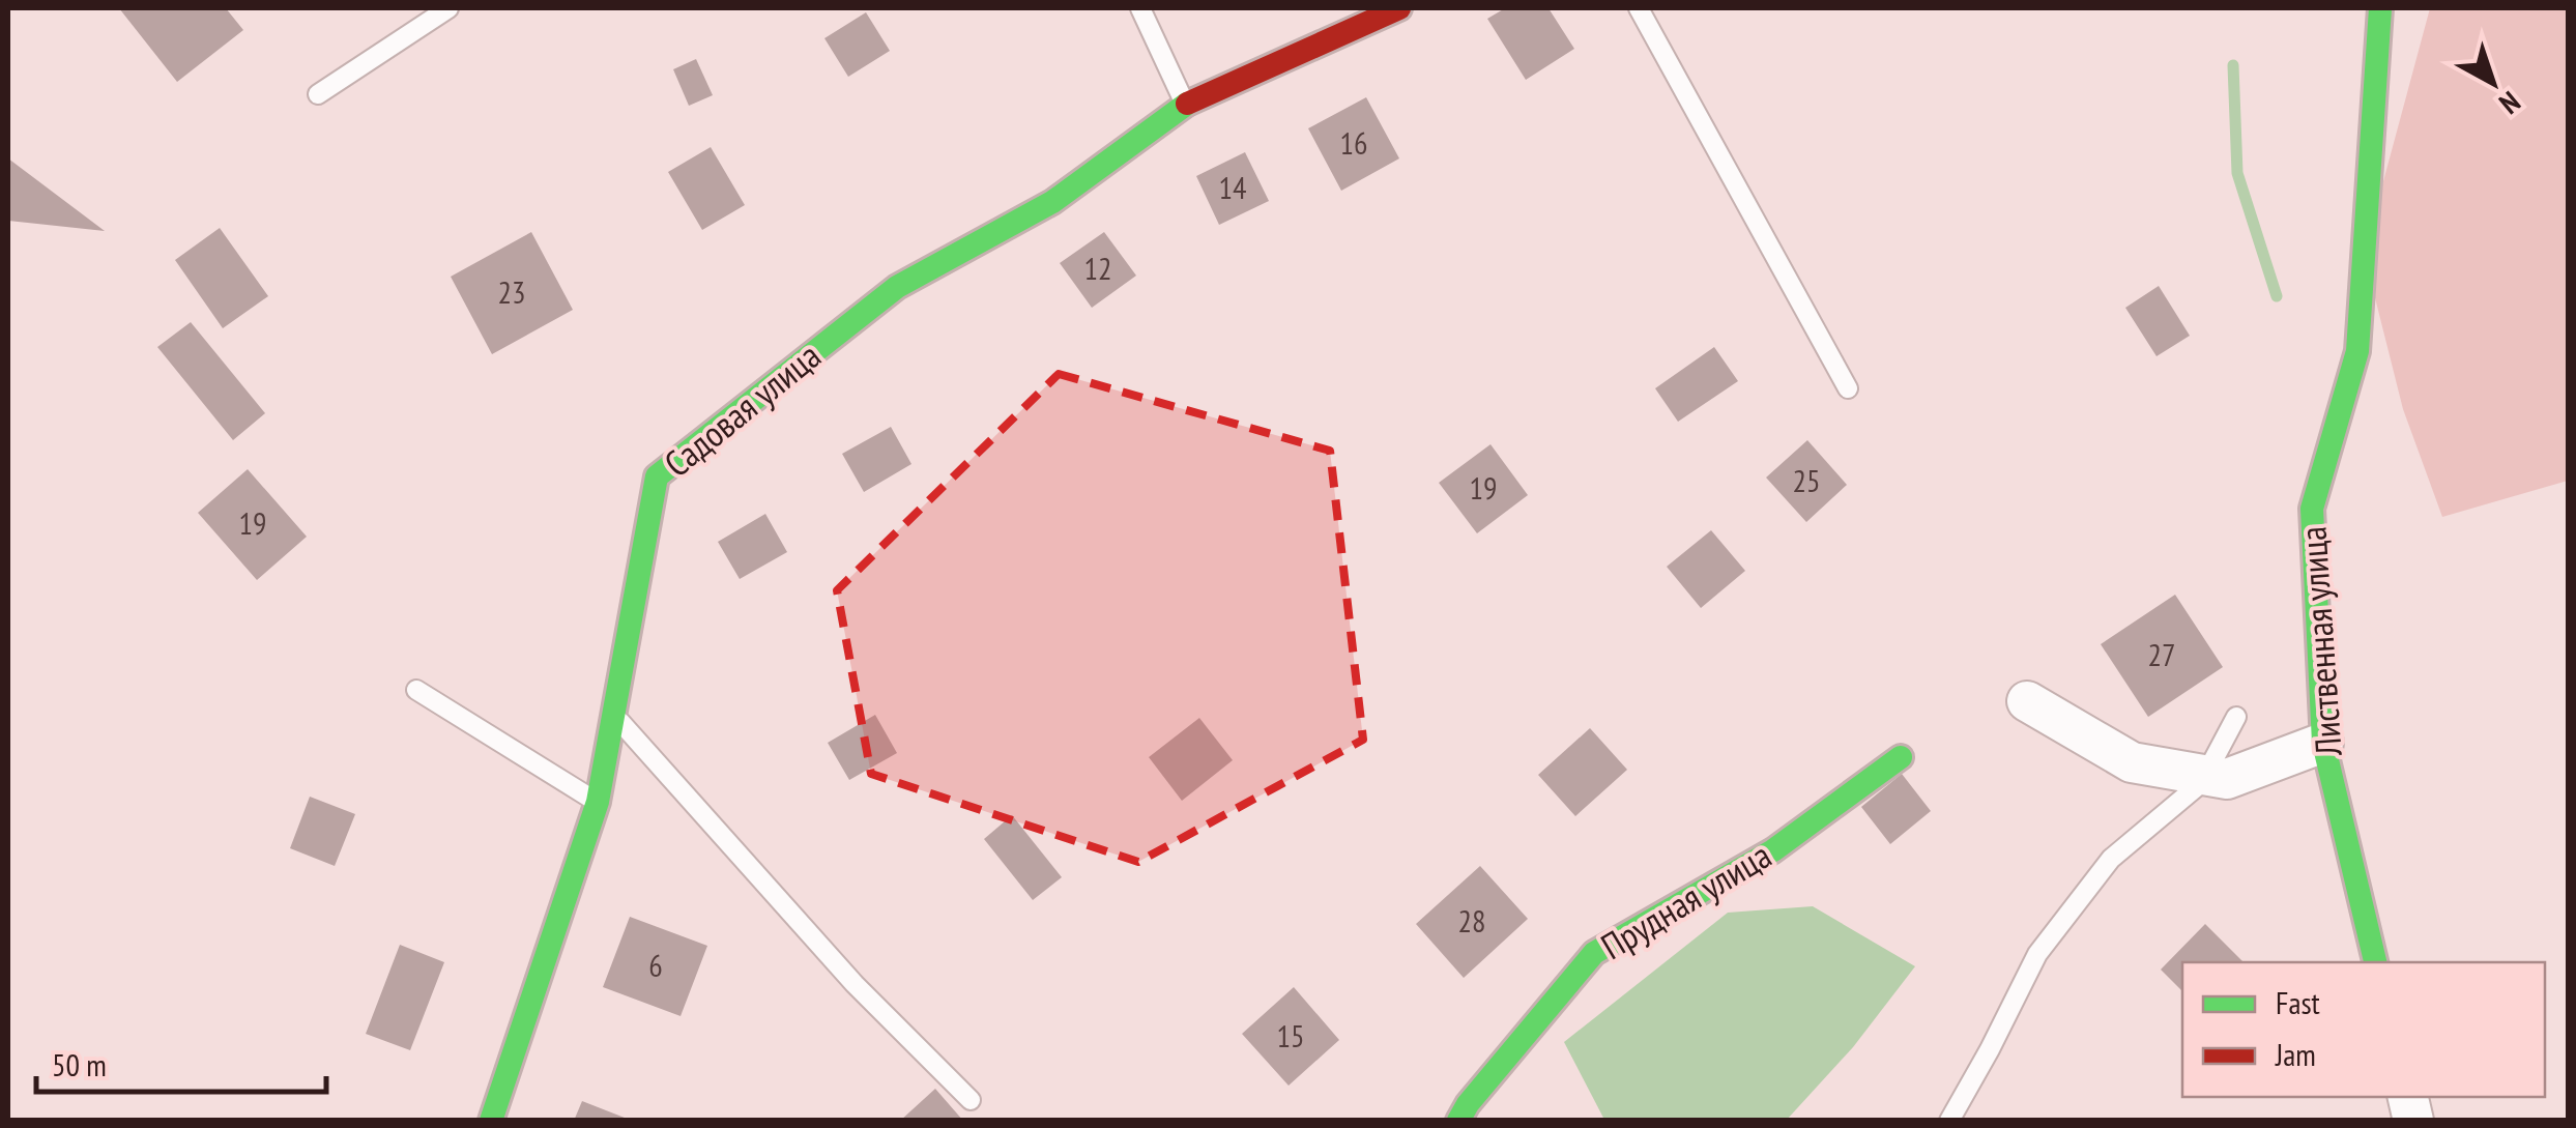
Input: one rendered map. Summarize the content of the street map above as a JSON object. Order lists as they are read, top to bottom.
{
  "streets": {
    "street": ["Садовая улица", "Лиственная улица", "Прудная улица"]
  },
  "house_numbers": [
    "16",
    "14",
    "12",
    "23",
    "25",
    "19",
    "19",
    "27",
    "28",
    "6",
    "15"
  ],
  "legend": ["Fast", "Jam"],
  "scale_bar": "50 m",
  "north": "bottom right"
}
